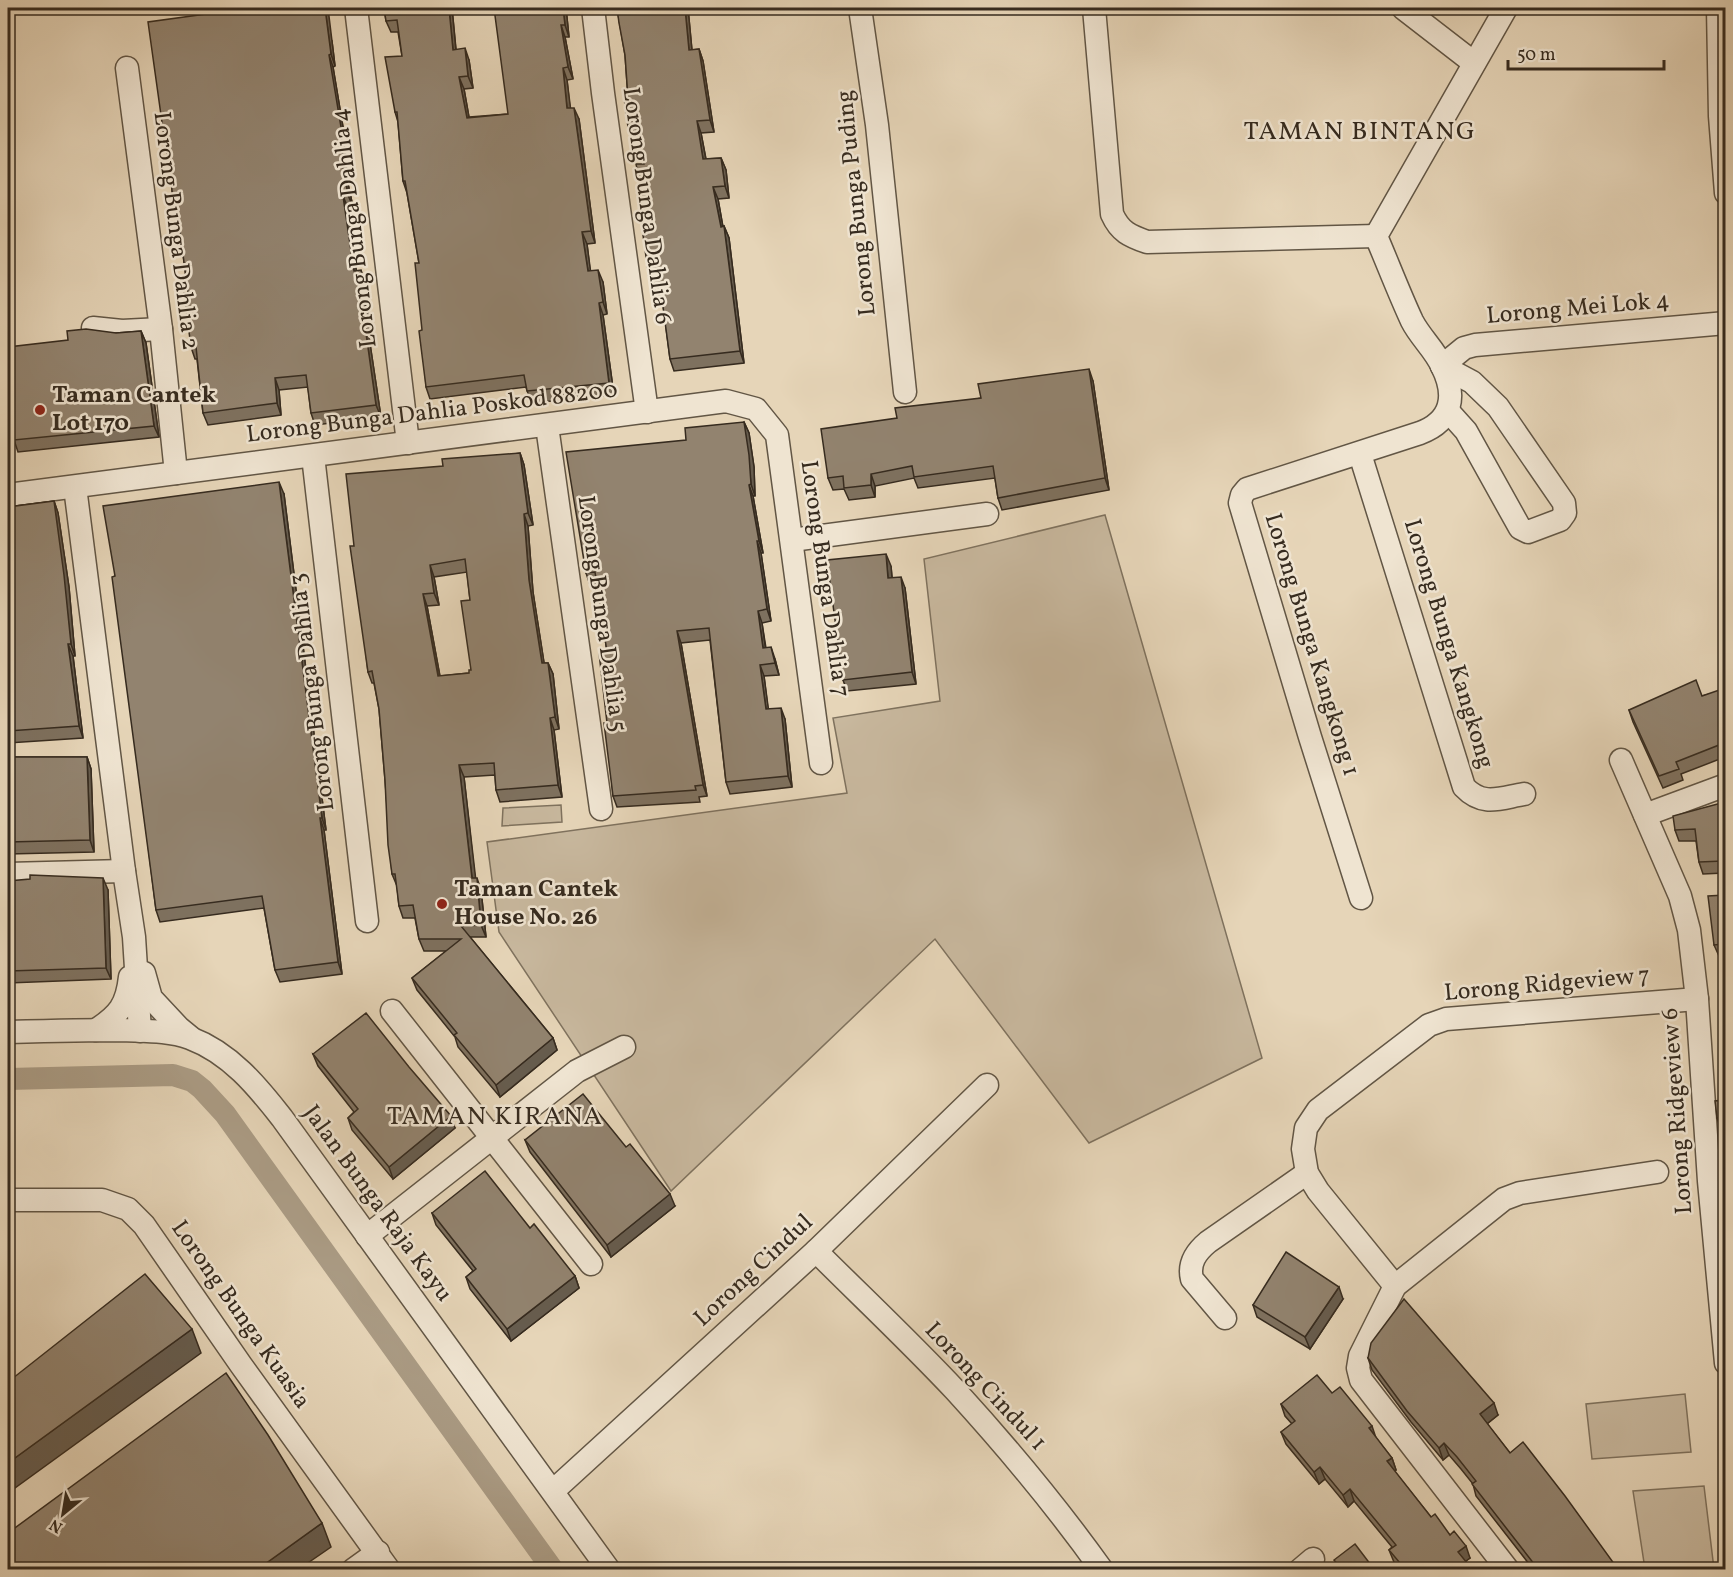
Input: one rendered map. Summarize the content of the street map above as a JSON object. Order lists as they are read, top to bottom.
{
  "streets": {
    "street": [
      "Lorong Bunga Puding",
      "Lorong Bunga Dahlia 6",
      "Lorong Bunga Dahlia 4",
      "Lorong Bunga Dahlia 2",
      "Lorong Mei Lok 4",
      "Lorong Bunga Dahlia Poskod 88200",
      "Lorong Bunga Dahlia 7",
      "Lorong Bunga Dahlia 5",
      "Lorong Bunga Kangkong",
      "Lorong Bunga Kangkong 1",
      "Lorong Bunga Dahlia 3",
      "Lorong Ridgeview 7",
      "Lorong Ridgeview 6",
      "Jalan Bunga Raja Kayu",
      "Lorong Cindul",
      "Lorong Bunga Kuasia",
      "Lorong Cindul 1"
    ]
  },
  "crossings": [
    ["Lorong Bunga Dahlia 6", "Lorong Bunga Dahlia Poskod 88200"],
    ["Lorong Bunga Dahlia 4", "Lorong Bunga Dahlia Poskod 88200"],
    ["Lorong Bunga Dahlia 2", "Lorong Bunga Dahlia Poskod 88200"],
    ["Lorong Bunga Dahlia Poskod 88200", "Lorong Bunga Dahlia 7"],
    ["Lorong Bunga Dahlia Poskod 88200", "Lorong Bunga Dahlia 5"],
    ["Lorong Bunga Dahlia Poskod 88200", "Lorong Bunga Dahlia 3"],
    ["Lorong Bunga Kangkong", "Lorong Bunga Kangkong 1"],
    ["Lorong Ridgeview 7", "Lorong Ridgeview 6"],
    ["Jalan Bunga Raja Kayu", "Lorong Cindul"],
    ["Lorong Cindul", "Lorong Cindul 1"]
  ],
  "districts": ["TAMAN BINTANG", "TAMAN KIRANA"],
  "places": ["Taman Cantek Lot 170", "Taman Cantek House No. 26"],
  "scale_bar": "50 m",
  "north": "bottom left"
}
